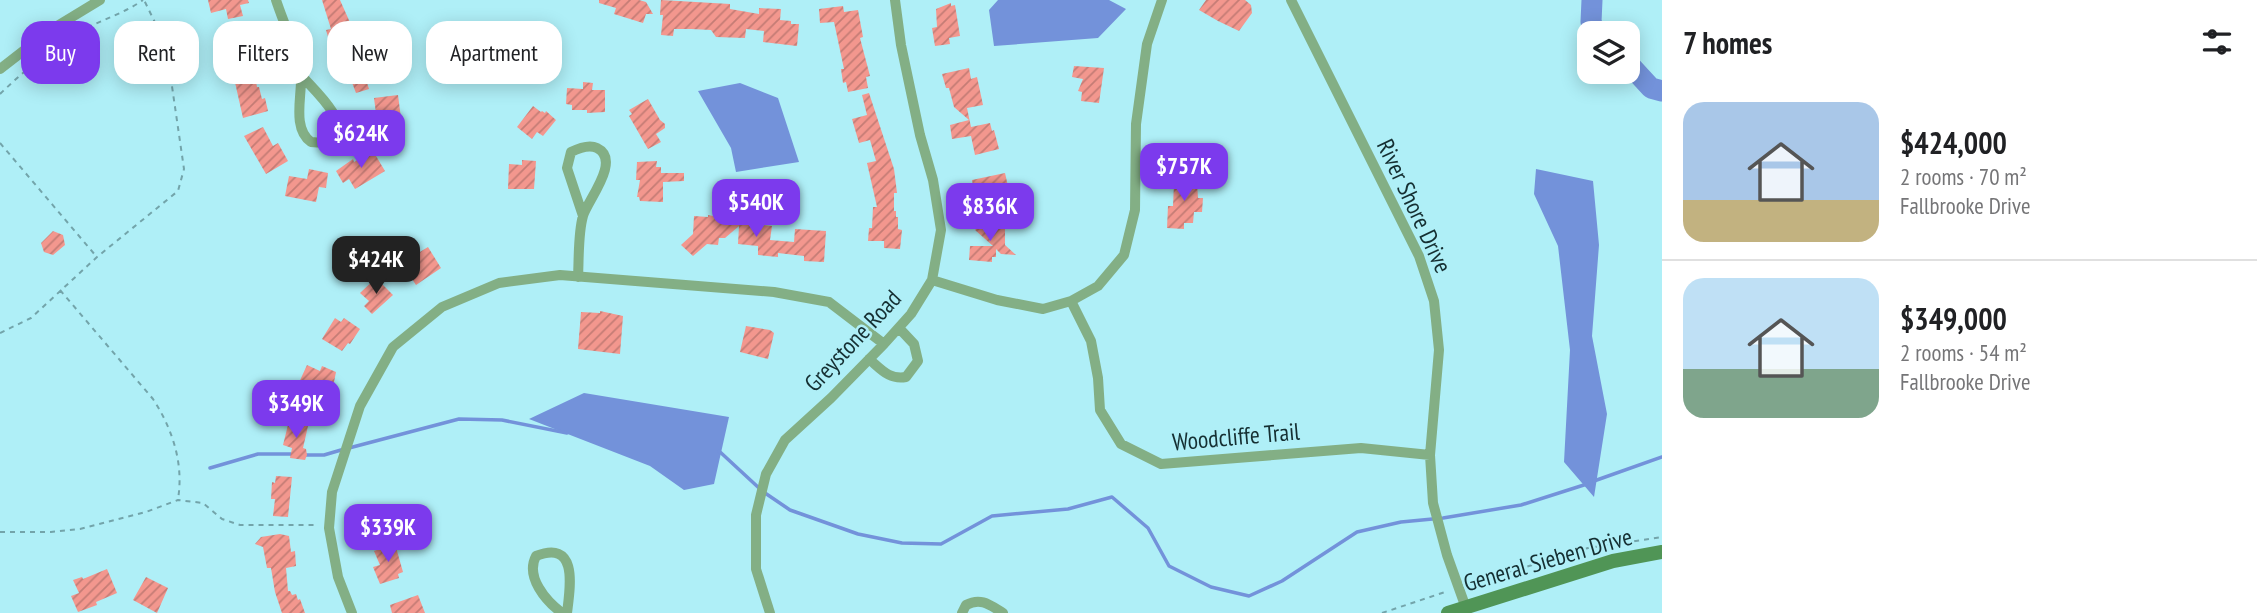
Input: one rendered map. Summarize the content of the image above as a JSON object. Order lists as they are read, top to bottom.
{
  "streets": {
    "street": [
      "River Shore Drive",
      "Greystone Road",
      "Woodcliffe Trail",
      "General Sieben Drive"
    ]
  },
  "crossings": [
    ["River Shore Drive", "Woodcliffe Trail"],
    ["River Shore Drive", "General Sieben Drive"]
  ],
  "page": {
    "heading": "7 homes",
    "chip": [
      "Buy",
      "Rent",
      "Filters",
      "New",
      "Apartment"
    ],
    "list": [
      {
        "name": "$424,000",
        "note": "2 rooms · 70 m² · Fallbrooke Drive"
      },
      {
        "name": "$349,000",
        "note": "2 rooms · 54 m² · Fallbrooke Drive"
      }
    ],
    "price": [
      "$624K",
      "$757K",
      "$540K",
      "$836K",
      "$424K",
      "$349K",
      "$339K"
    ]
  }
}
